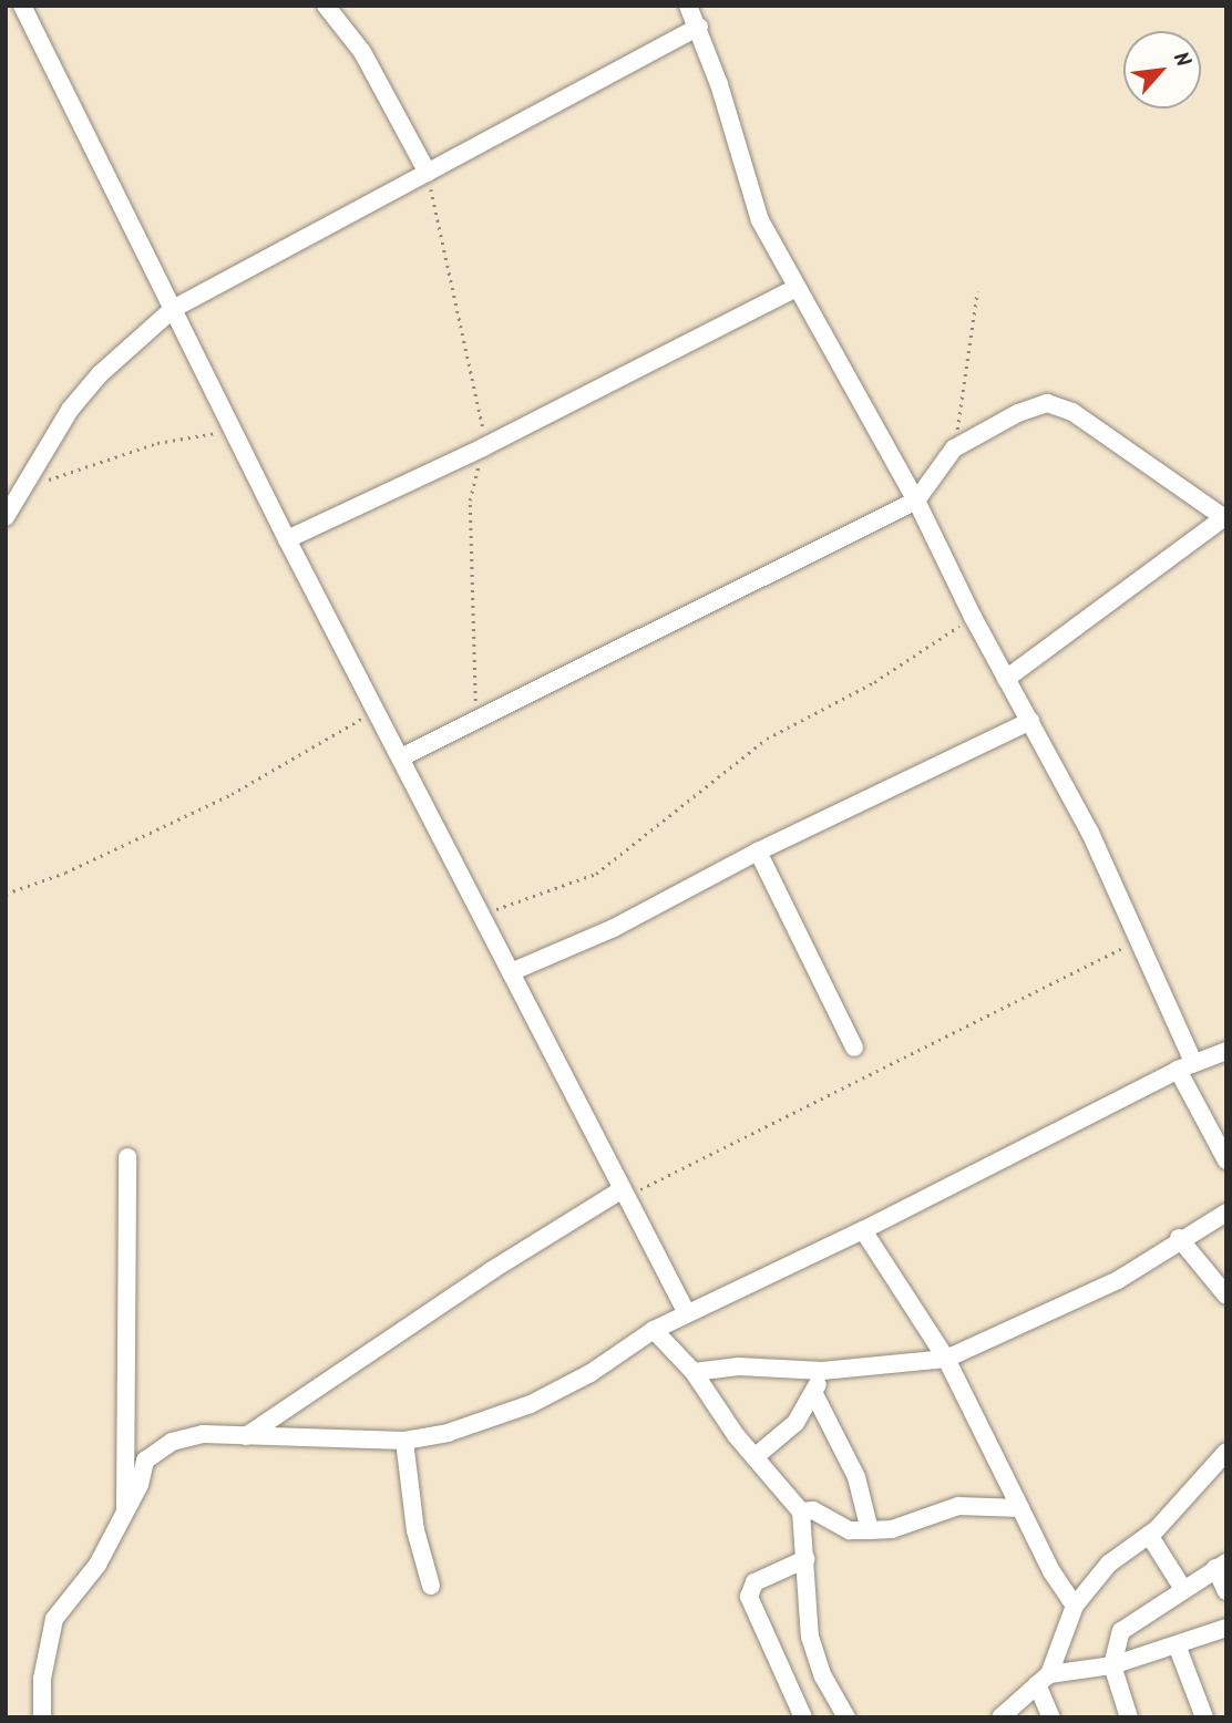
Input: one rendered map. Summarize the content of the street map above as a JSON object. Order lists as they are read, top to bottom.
{
  "north": "top right"
}
